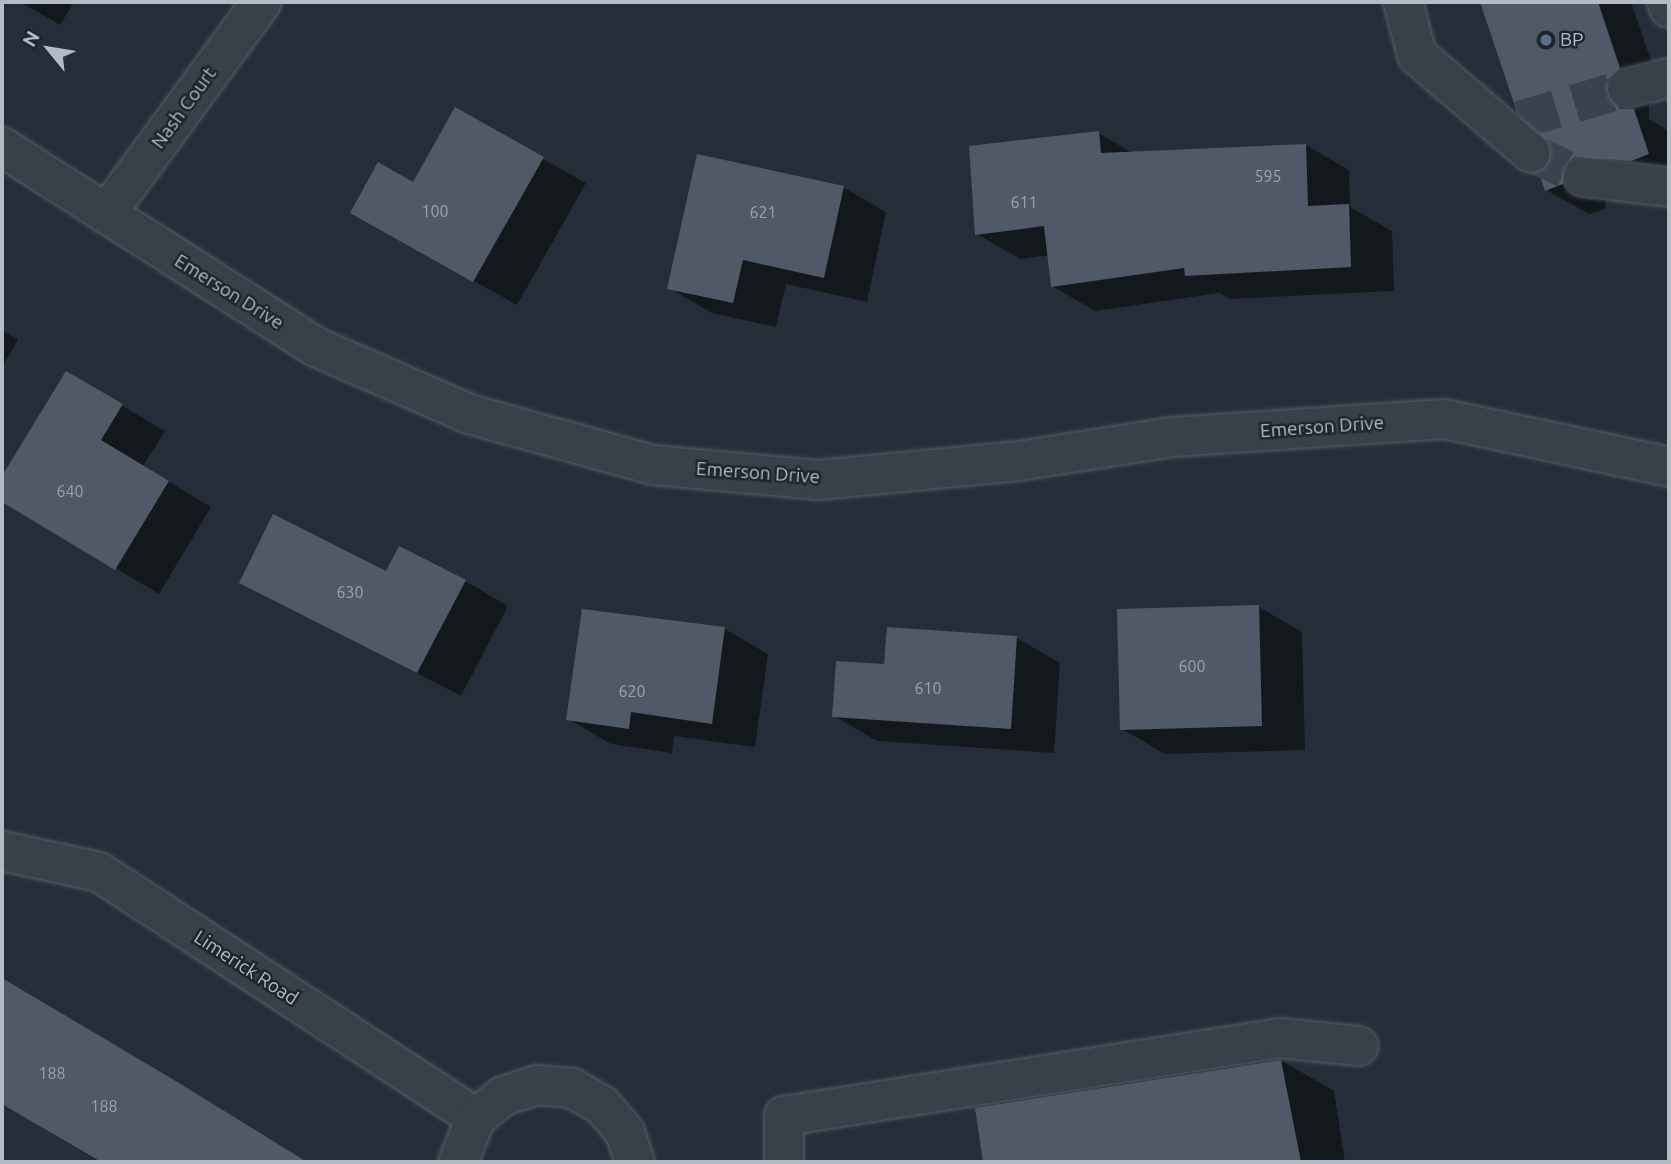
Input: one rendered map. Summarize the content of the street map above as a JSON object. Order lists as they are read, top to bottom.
{
  "streets": {
    "street": ["Nash Court", "Emerson Drive", "Limerick Road"]
  },
  "crossings": [
    ["Nash Court", "Emerson Drive"]
  ],
  "places": ["BP"],
  "house_numbers": [
    "595",
    "611",
    "100",
    "621",
    "640",
    "630",
    "600",
    "610",
    "620",
    "188",
    "188"
  ],
  "north": "top left"
}
